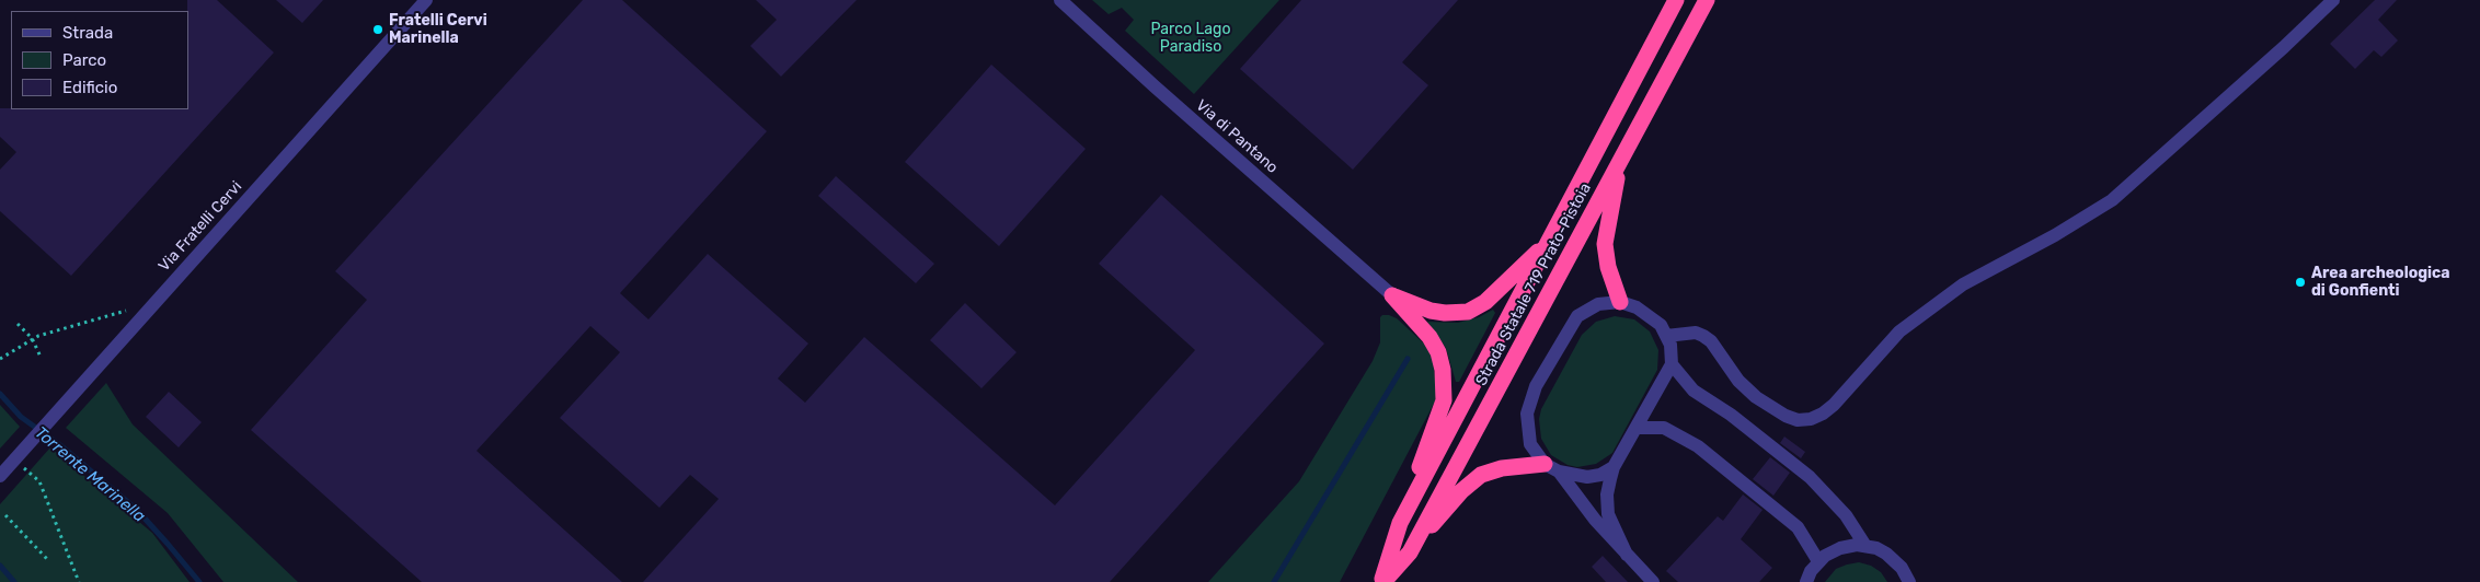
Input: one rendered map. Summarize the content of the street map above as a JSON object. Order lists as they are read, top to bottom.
{
  "streets": {
    "highway": ["Strada Statale 719 Prato-Pistoia"],
    "street": ["Via di Pantano", "Via Fratelli Cervi"]
  },
  "water": ["Torrente Marinella"],
  "parks": ["Parco Lago Paradiso"],
  "places": ["Fratelli Cervi Marinella", "Area archeologica di Gonfienti"],
  "legend": ["Strada", "Parco", "Edificio"]
}
